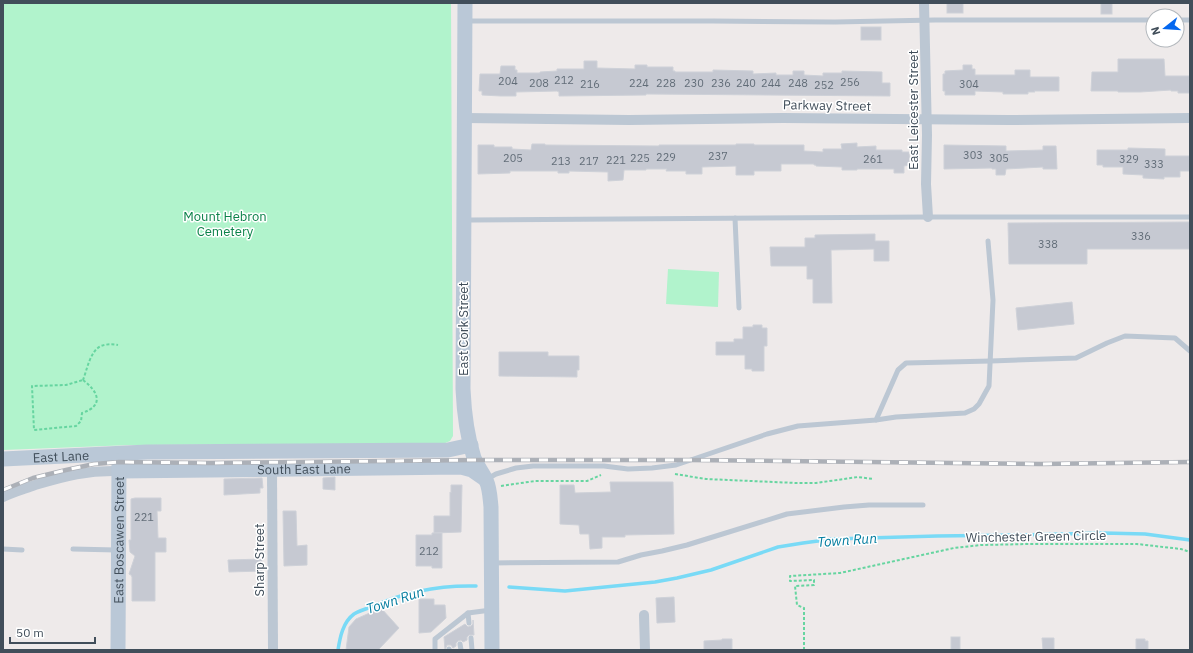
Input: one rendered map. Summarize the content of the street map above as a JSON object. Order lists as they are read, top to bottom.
{
  "streets": {
    "street": [
      "Parkway Street",
      "East Leicester Street",
      "East Cork Street",
      "East Lane",
      "South East Lane",
      "East Boscawen Street",
      "Sharp Street"
    ],
    "path": ["Winchester Green Circle"]
  },
  "crossings": [
    ["Parkway Street", "East Leicester Street"],
    ["Parkway Street", "East Cork Street"],
    ["East Cork Street", "South East Lane"],
    ["East Lane", "South East Lane"],
    ["East Lane", "East Boscawen Street"],
    ["South East Lane", "East Boscawen Street"],
    ["South East Lane", "Sharp Street"]
  ],
  "water": ["Town Run"],
  "parks": ["Mount Hebron Cemetery"],
  "house_numbers": [
    "212",
    "204",
    "256",
    "208",
    "224",
    "228",
    "230",
    "236",
    "240",
    "244",
    "248",
    "216",
    "304",
    "252",
    "303",
    "237",
    "229",
    "205",
    "225",
    "305",
    "261",
    "329",
    "221",
    "213",
    "217",
    "333",
    "336",
    "338",
    "221",
    "212"
  ],
  "scale_bar": "50 m",
  "north": "left"
}
